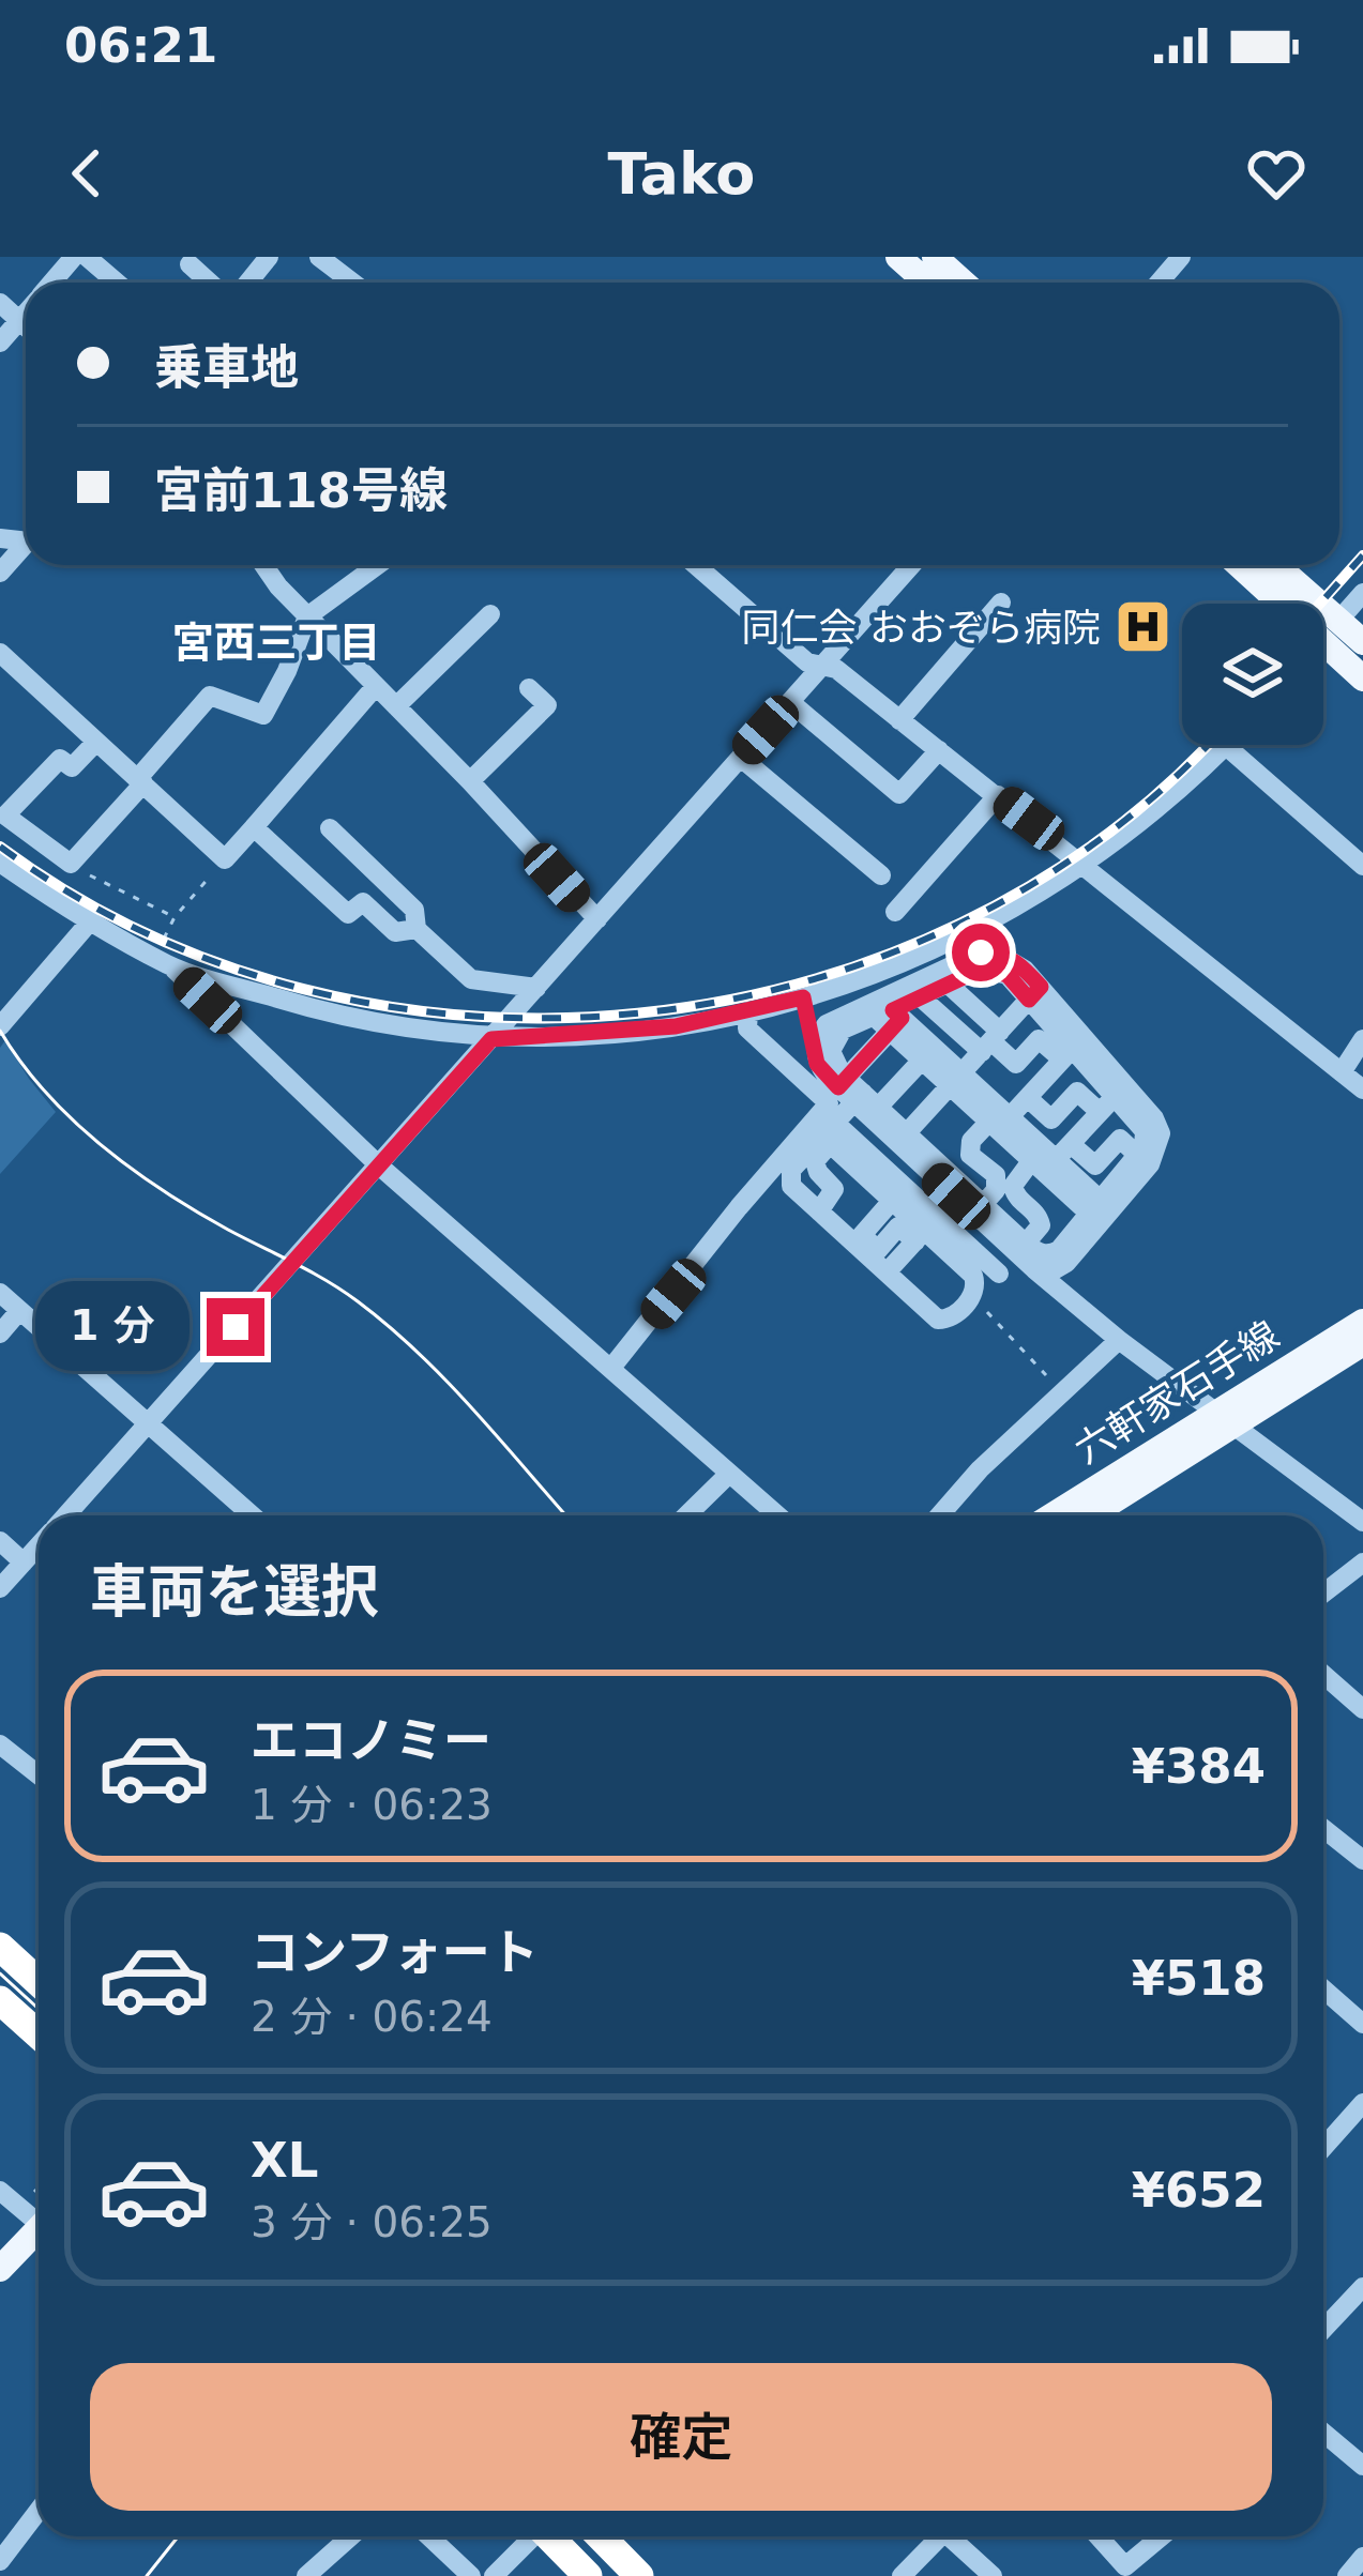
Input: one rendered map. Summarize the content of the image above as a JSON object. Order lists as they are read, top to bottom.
{
  "streets": {
    "main road": ["六軒家石手線"]
  },
  "districts": ["宮西三丁目"],
  "places": {
    "hospital": ["同仁会 おおぞら病院"]
  },
  "page": {
    "status": "06:21",
    "header": "Tako",
    "banner": ["乗車地", "宮前118号線"],
    "bubble": "1 分",
    "heading": "車両を選択",
    "list": [
      {
        "name": "エコノミー",
        "note": "1 分 · 06:23",
        "value": "¥384"
      },
      {
        "name": "コンフォート",
        "note": "2 分 · 06:24",
        "value": "¥518"
      },
      {
        "name": "XL",
        "note": "3 分 · 06:25",
        "value": "¥652"
      }
    ],
    "buttons": "確定"
  }
}
